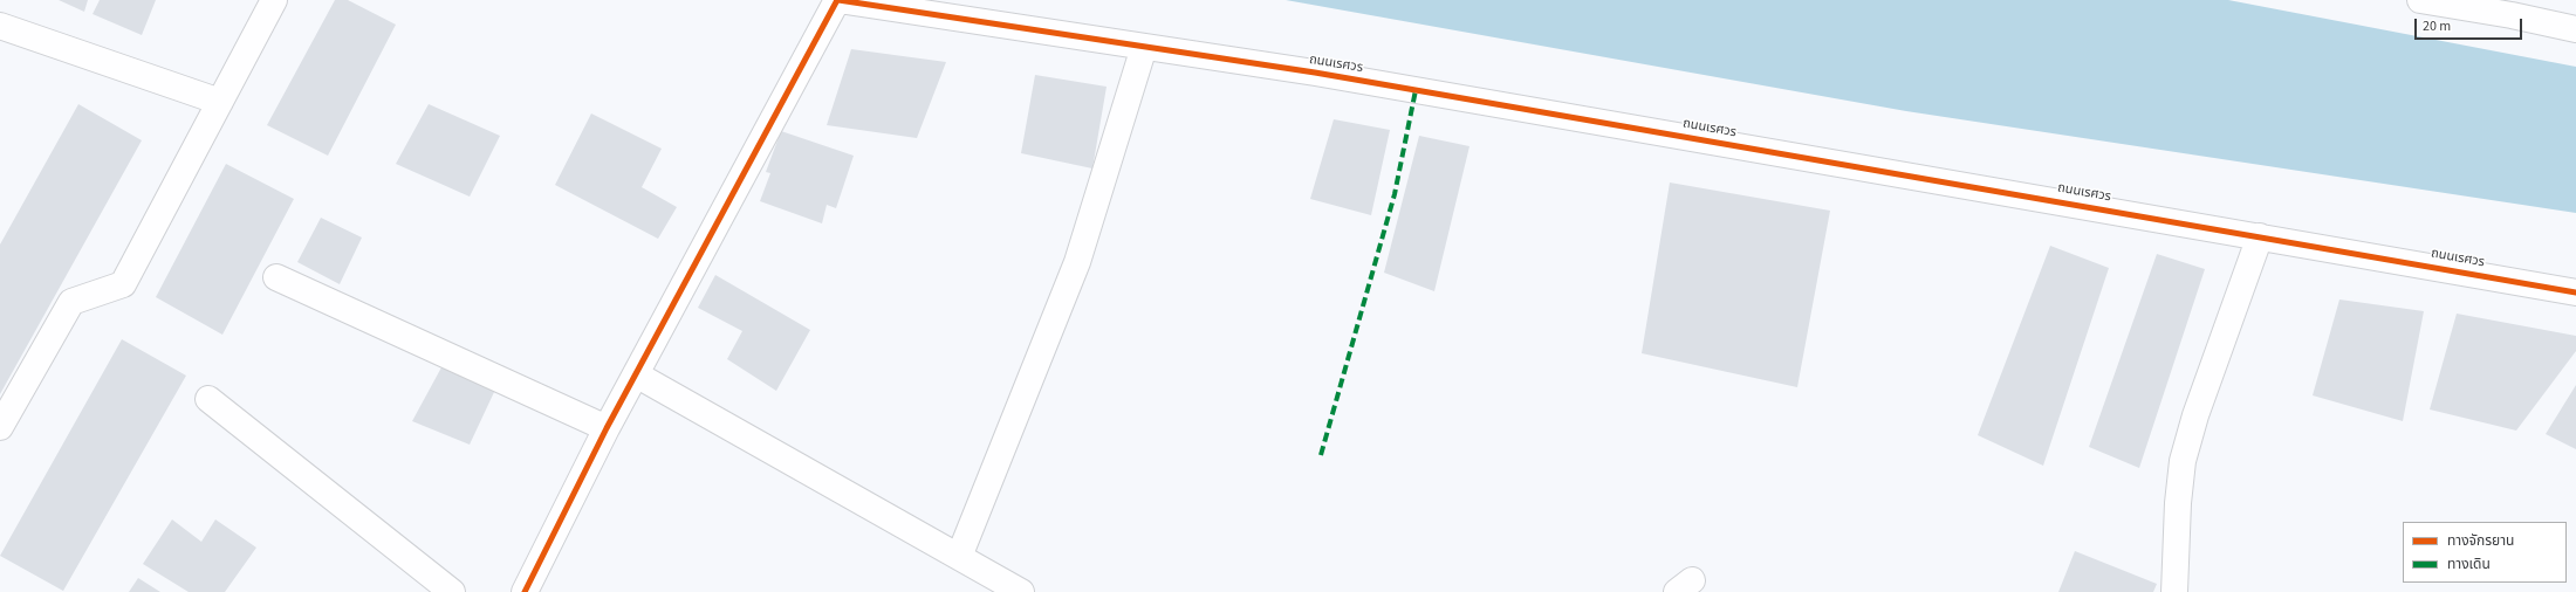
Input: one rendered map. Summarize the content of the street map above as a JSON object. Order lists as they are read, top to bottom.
{
  "streets": {
    "street": ["ถนนเรศวร"]
  },
  "legend": ["ทางจักรยาน", "ทางเดิน"],
  "scale_bar": "20 m"
}
